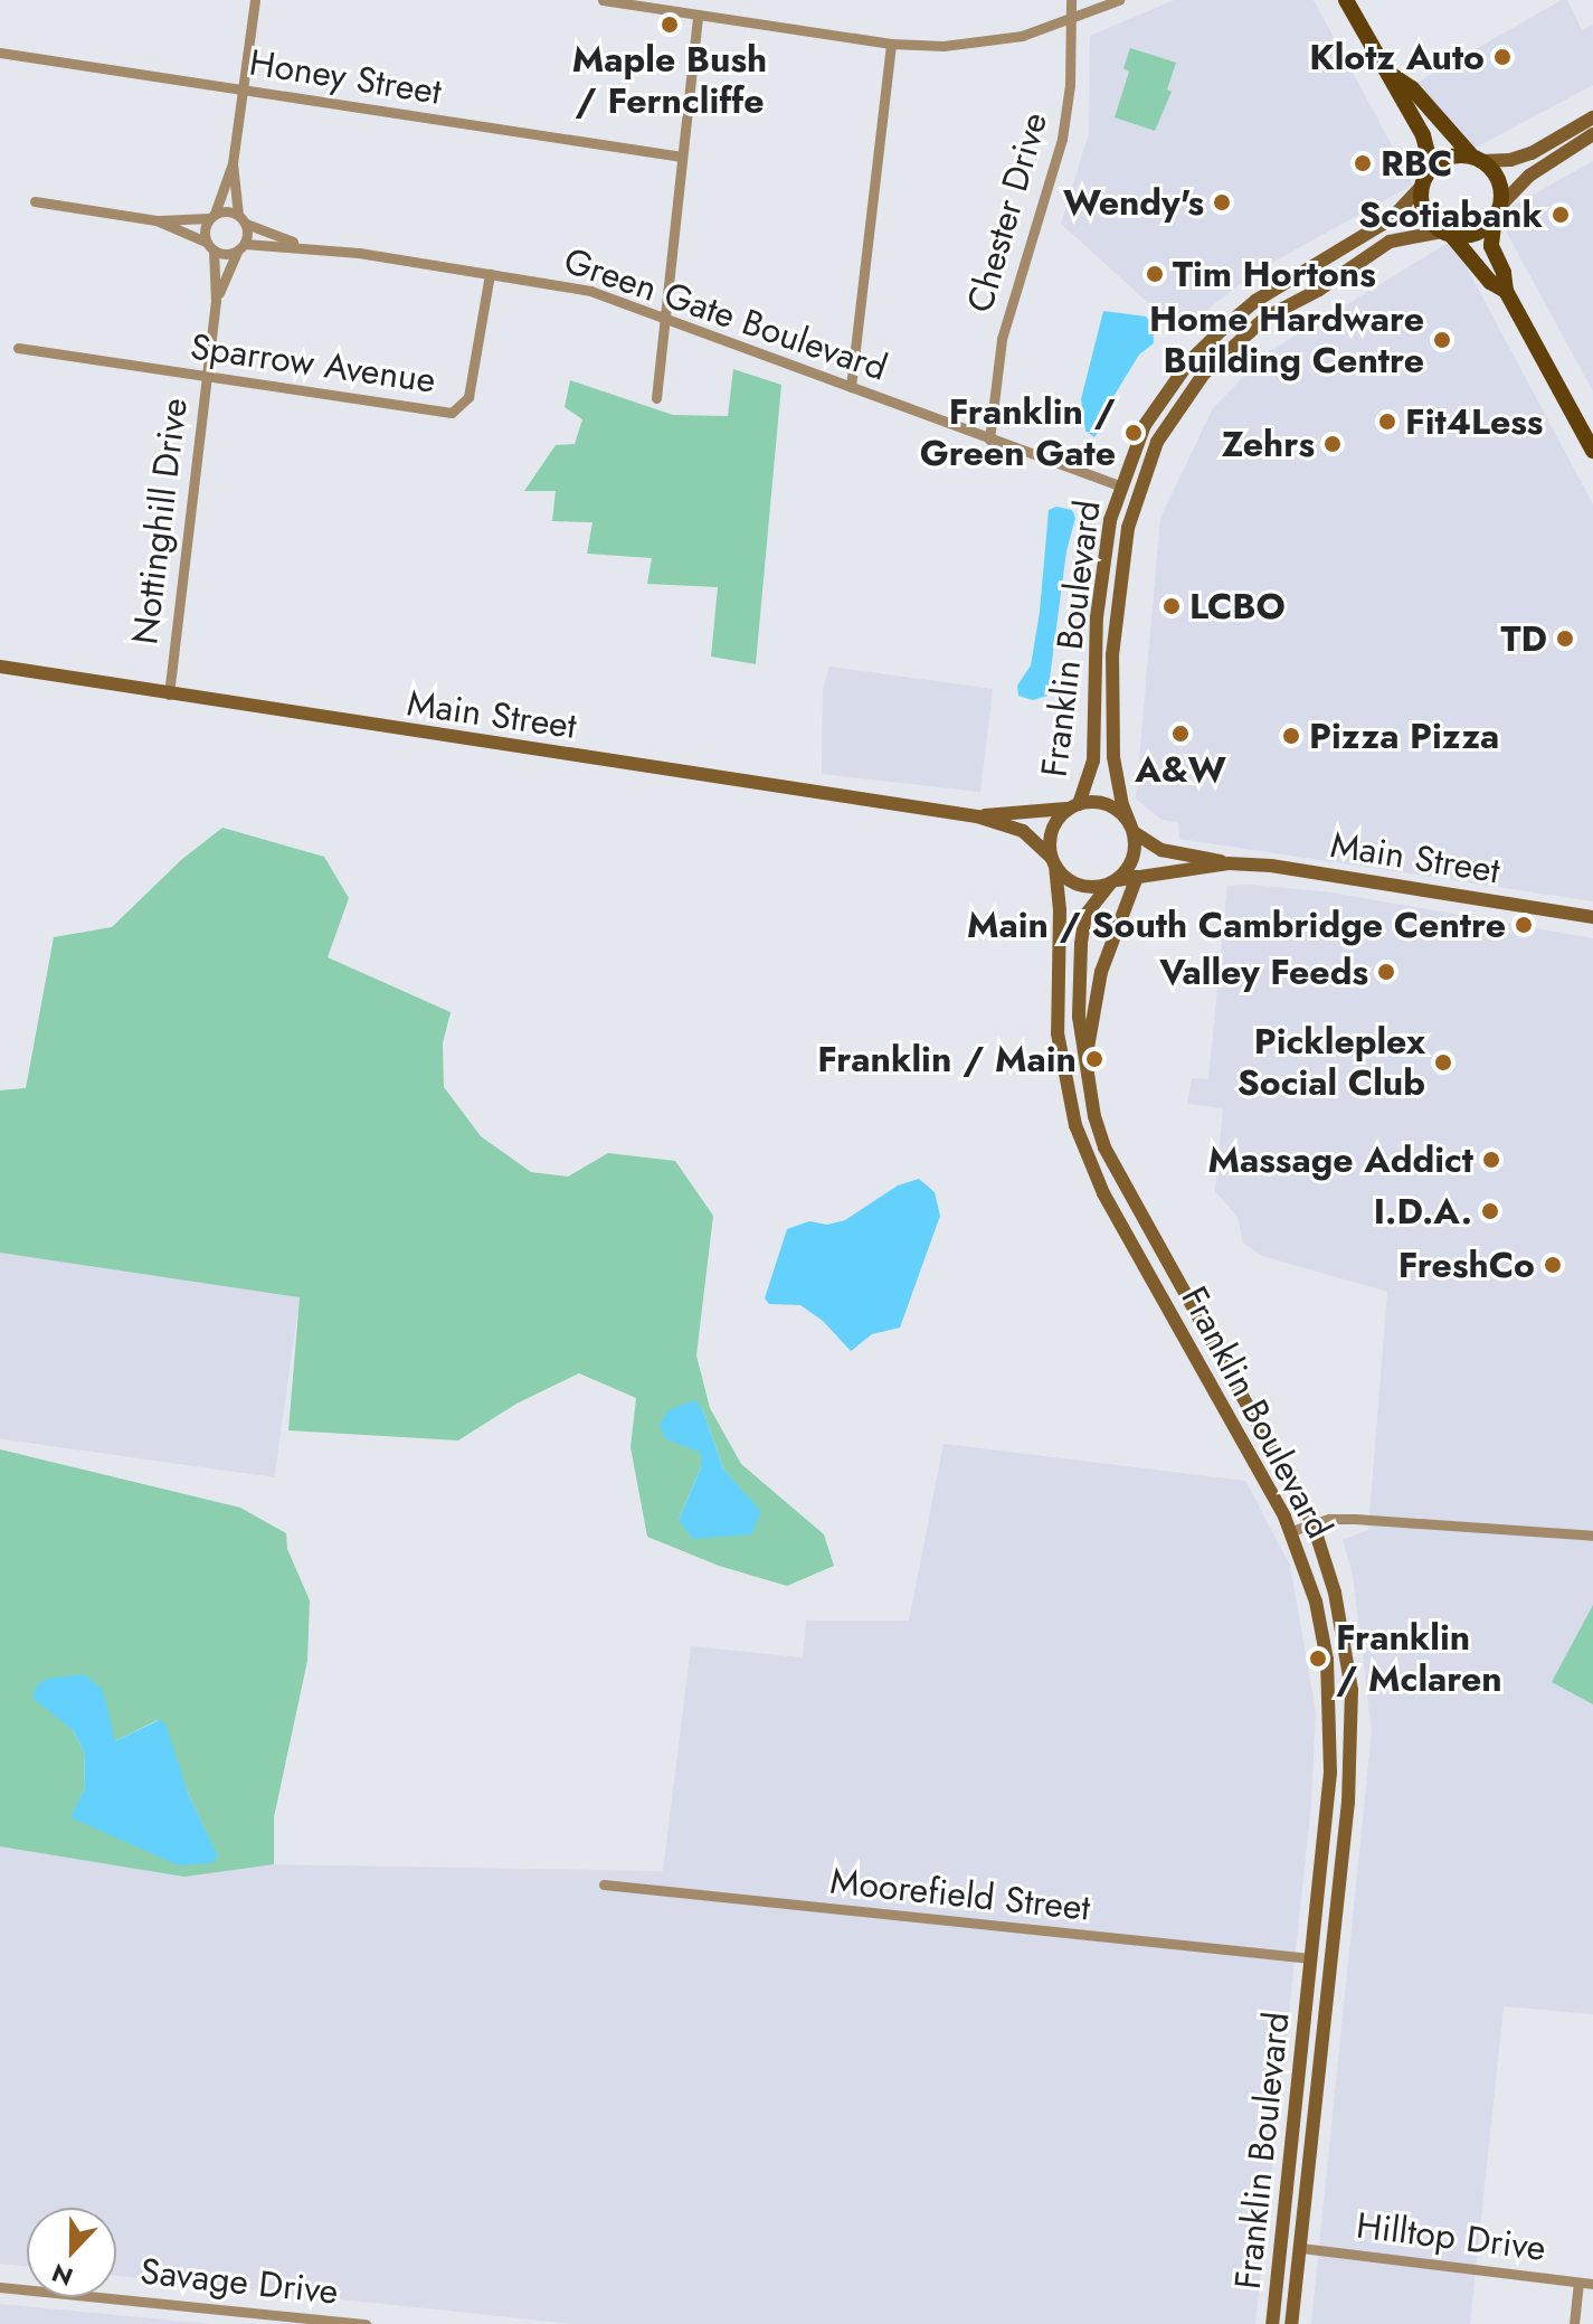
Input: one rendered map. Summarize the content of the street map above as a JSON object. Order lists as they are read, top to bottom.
{
  "streets": {
    "main road": ["Franklin Boulevard", "Main Street"],
    "street": [
      "Honey Street",
      "Chester Drive",
      "Green Gate Boulevard",
      "Sparrow Avenue",
      "Nottinghill Drive",
      "Moorefield Street",
      "Hilltop Drive",
      "Savage Drive"
    ]
  },
  "crossings": [
    ["Chester Drive", "Green Gate Boulevard"],
    ["Green Gate Boulevard", "Sparrow Avenue"],
    ["Green Gate Boulevard", "Nottinghill Drive"],
    ["Green Gate Boulevard", "Franklin Boulevard"],
    ["Sparrow Avenue", "Nottinghill Drive"],
    ["Nottinghill Drive", "Main Street"],
    ["Franklin Boulevard", "Main Street"],
    ["Franklin Boulevard", "Moorefield Street"],
    ["Franklin Boulevard", "Hilltop Drive"]
  ],
  "places": [
    "Maple Bush / Ferncliffe",
    "Klotz Auto",
    "RBC",
    "Wendy's",
    "Scotiabank",
    "Tim Hortons",
    "Home Hardware Building Centre",
    "Fit4Less",
    "Franklin / Green Gate",
    "Zehrs",
    "LCBO",
    "TD",
    "A&W",
    "Pizza Pizza",
    "Main / South Cambridge Centre",
    "Valley Feeds",
    "Franklin / Main",
    "Pickleplex Social Club",
    "Massage Addict",
    "I.D.A.",
    "FreshCo",
    "Franklin / Mclaren"
  ],
  "north": "bottom"
}
